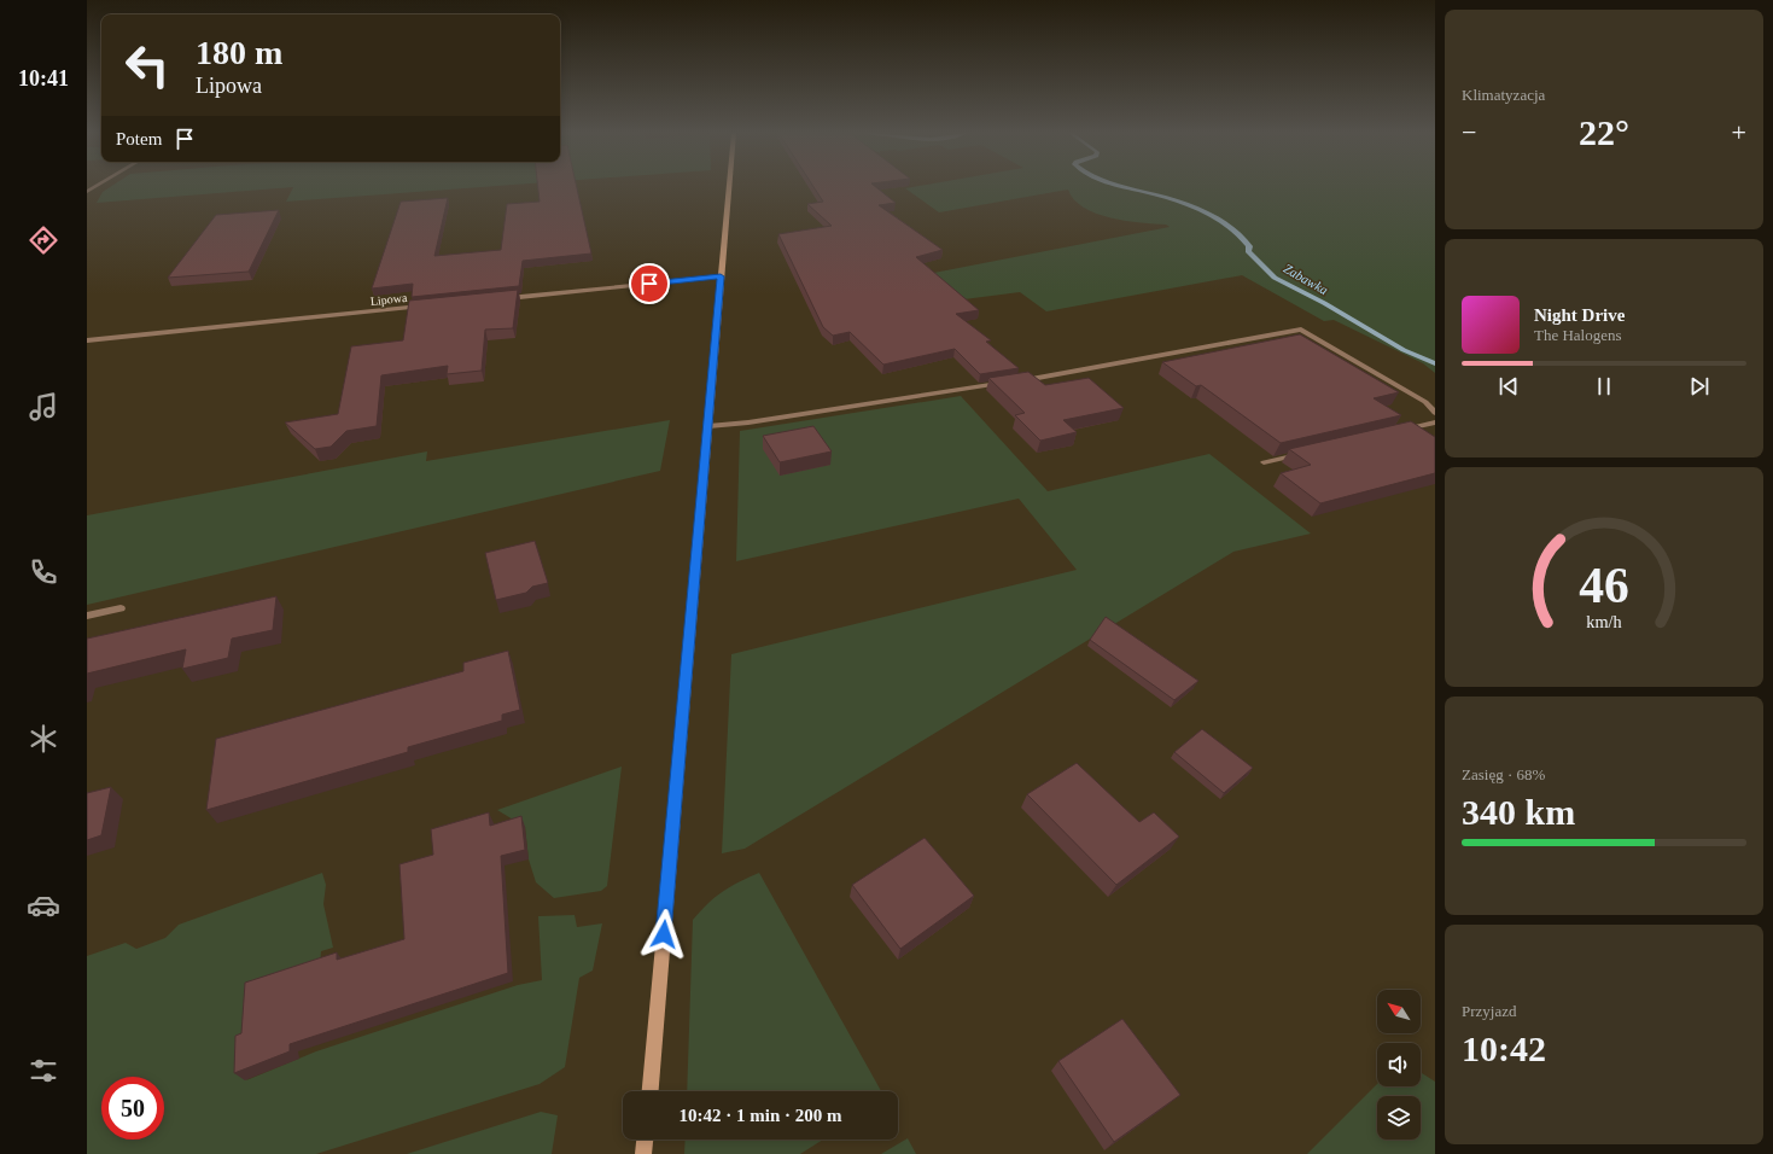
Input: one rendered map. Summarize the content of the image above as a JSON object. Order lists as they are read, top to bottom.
{
  "streets": {
    "street": ["Lipowa"]
  },
  "water": ["Zabawka"],
  "north": "top left",
  "page": {
    "tabs": "10:41",
    "tile": [
      "Klimatyzacja",
      ["Zasięg · 68%", "340 km"],
      ["Przyjazd", "10:42"]
    ],
    "turn": ["180 m", "Lipowa"],
    "heat": ["−", "22°", "+"],
    "then": "Potem",
    "song": ["Night Drive", "The Halogens"],
    "limit": "50",
    "trip": "10:42 · 1 min · 200 m",
    "gauge": ["46", "km/h"]
  }
}
